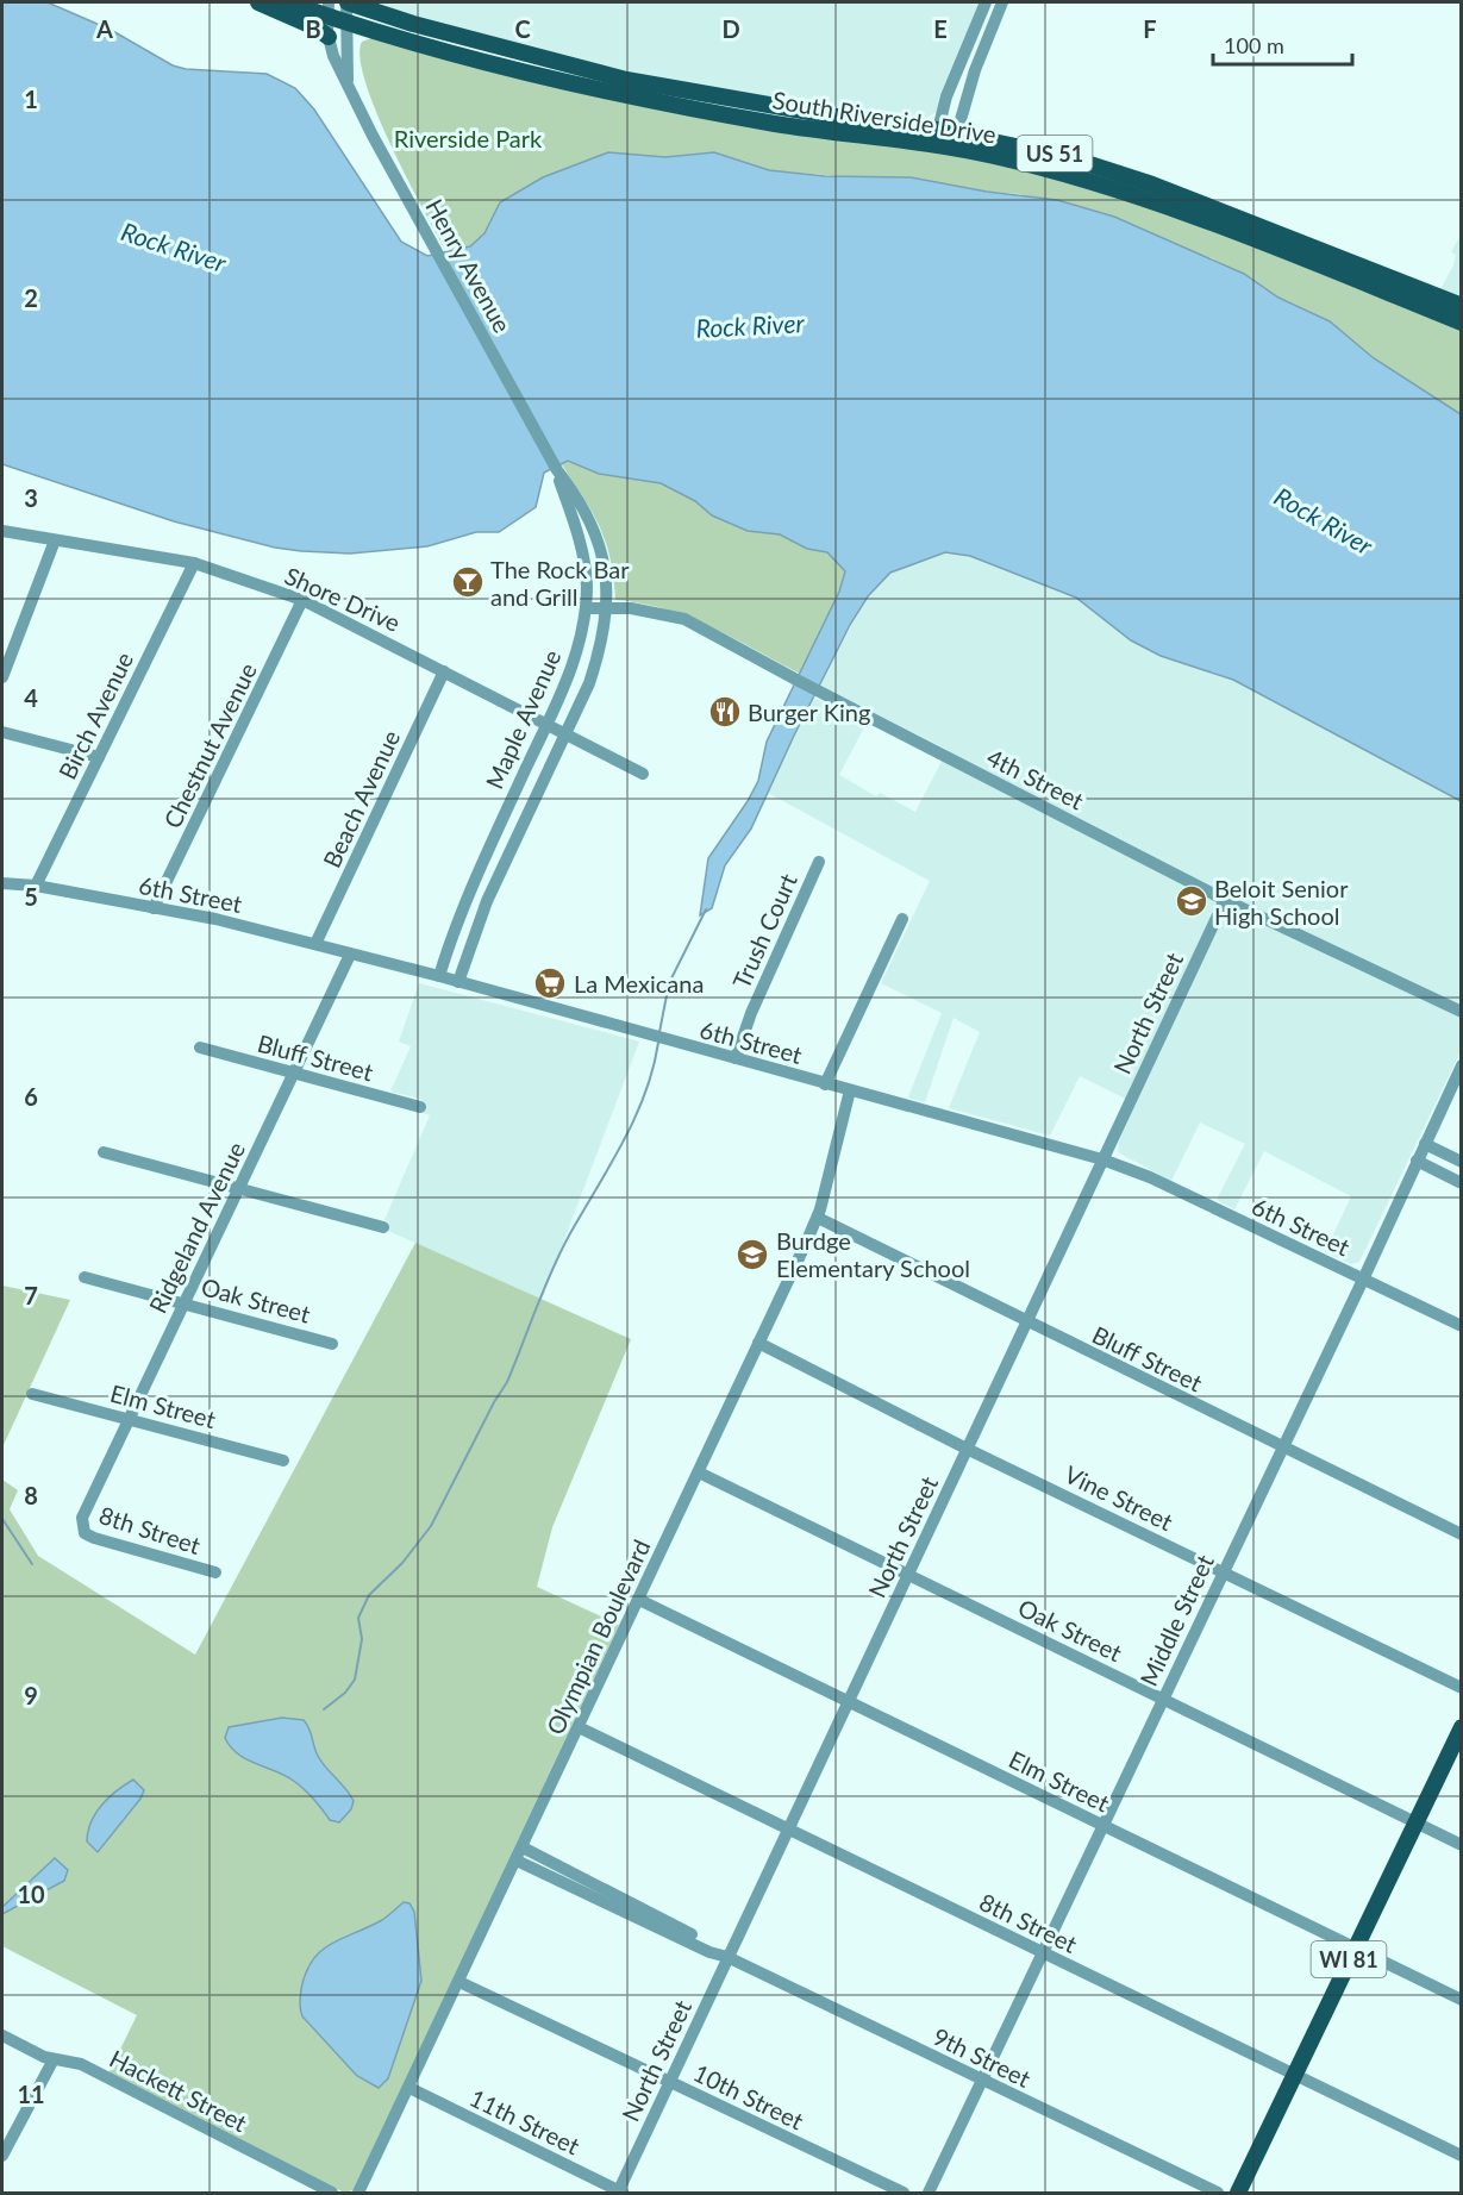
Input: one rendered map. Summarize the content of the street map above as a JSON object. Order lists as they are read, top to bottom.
{
  "streets": {
    "main road": ["South Riverside Drive", "US 51", "WI 81"],
    "street": [
      "Henry Avenue",
      "Shore Drive",
      "Birch Avenue",
      "Maple Avenue",
      "Chestnut Avenue",
      "4th Street",
      "Beach Avenue",
      "6th Street",
      "Trush Court",
      "North Street",
      "Bluff Street",
      "Ridgeland Avenue",
      "Oak Street",
      "Elm Street",
      "Vine Street",
      "8th Street",
      "Middle Street",
      "Olympian Boulevard",
      "9th Street",
      "Hackett Street",
      "10th Street",
      "11th Street"
    ]
  },
  "crossings": [
    ["South Riverside Drive", "Henry Avenue"],
    ["Henry Avenue", "Maple Avenue"],
    ["Shore Drive", "Birch Avenue"],
    ["Shore Drive", "Maple Avenue"],
    ["Shore Drive", "Chestnut Avenue"],
    ["Shore Drive", "Beach Avenue"],
    ["Birch Avenue", "6th Street"],
    ["Maple Avenue", "4th Street"],
    ["Maple Avenue", "6th Street"],
    ["Chestnut Avenue", "6th Street"],
    ["4th Street", "North Street"],
    ["Beach Avenue", "6th Street"],
    ["6th Street", "Trush Court"],
    ["6th Street", "North Street"],
    ["6th Street", "Ridgeland Avenue"],
    ["6th Street", "Middle Street"],
    ["6th Street", "Olympian Boulevard"],
    ["North Street", "Bluff Street"],
    ["North Street", "Oak Street"],
    ["North Street", "Elm Street"],
    ["North Street", "Vine Street"],
    ["North Street", "8th Street"],
    ["North Street", "9th Street"],
    ["North Street", "10th Street"],
    ["North Street", "11th Street"],
    ["Bluff Street", "Ridgeland Avenue"],
    ["Bluff Street", "Middle Street"],
    ["Bluff Street", "Olympian Boulevard"],
    ["Ridgeland Avenue", "Oak Street"],
    ["Ridgeland Avenue", "Elm Street"],
    ["Ridgeland Avenue", "8th Street"],
    ["Oak Street", "Middle Street"],
    ["Oak Street", "Olympian Boulevard"],
    ["Oak Street", "WI 81"],
    ["Elm Street", "Middle Street"],
    ["Elm Street", "Olympian Boulevard"],
    ["Elm Street", "WI 81"],
    ["Vine Street", "Middle Street"],
    ["Vine Street", "Olympian Boulevard"],
    ["8th Street", "Middle Street"],
    ["8th Street", "Olympian Boulevard"],
    ["8th Street", "WI 81"],
    ["Middle Street", "9th Street"],
    ["Olympian Boulevard", "9th Street"],
    ["Olympian Boulevard", "10th Street"],
    ["Olympian Boulevard", "11th Street"]
  ],
  "water": ["Rock River"],
  "parks": ["Riverside Park"],
  "places": {
    "bar": ["The Rock Bar and Grill"],
    "restaurant": ["Burger King"],
    "school or university": ["Beloit Senior High School", "Burdge Elementary School"],
    "supermarket": ["La Mexicana"]
  },
  "scale_bar": "100 m",
  "grid": {
    "columns": [
      "A",
      "B",
      "C",
      "D",
      "E",
      "F"
    ],
    "rows": [
      "1",
      "2",
      "3",
      "4",
      "5",
      "6",
      "7",
      "8",
      "9",
      "10",
      "11"
    ]
  }
}
